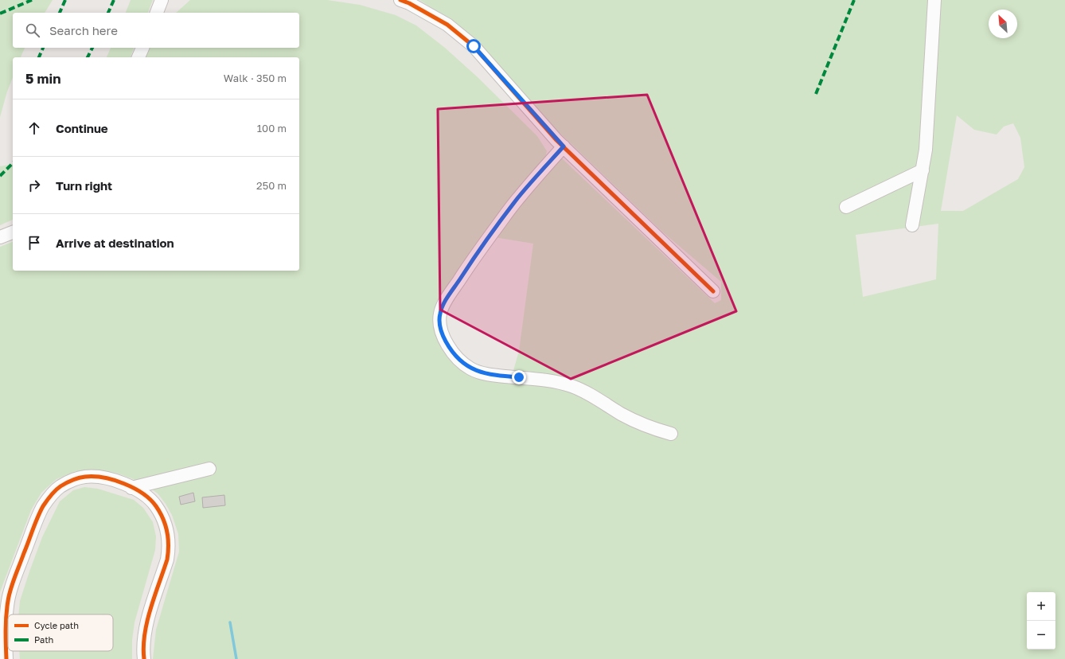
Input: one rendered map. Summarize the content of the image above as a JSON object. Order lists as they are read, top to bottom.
{
  "legend": ["Cycle path", "Path"],
  "north": "top left",
  "page": {
    "search": "Search here",
    "heading": ["5 min", "Walk · 350 m"],
    "list": [
      ["Continue", "100 m"],
      ["Turn right", "250 m"],
      "Arrive at destination"
    ],
    "map_buttons": ["+", "−"]
  }
}
